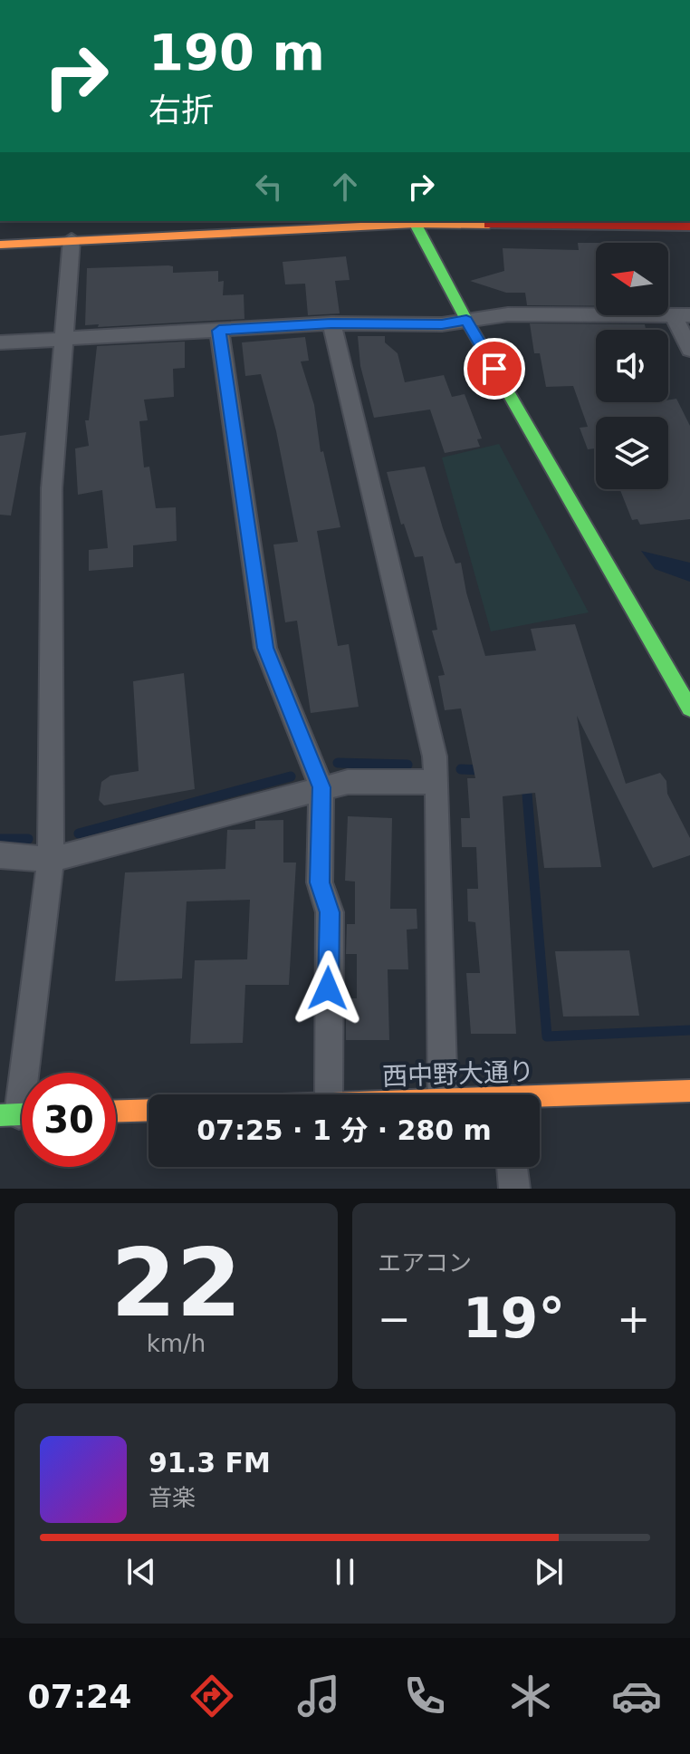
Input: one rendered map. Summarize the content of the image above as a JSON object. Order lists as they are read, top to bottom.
{
  "streets": {
    "street": ["西中野大通り"]
  },
  "north": "left",
  "page": {
    "turn": ["190 m", "右折"],
    "limit": "30",
    "trip": "07:25 · 1 分 · 280 m",
    "tile": [
      ["22", "km/h"],
      "エアコン"
    ],
    "heat": ["−", "19°", "+"],
    "song": ["91.3 FM", "音楽"],
    "tabs": "07:24"
  }
}
